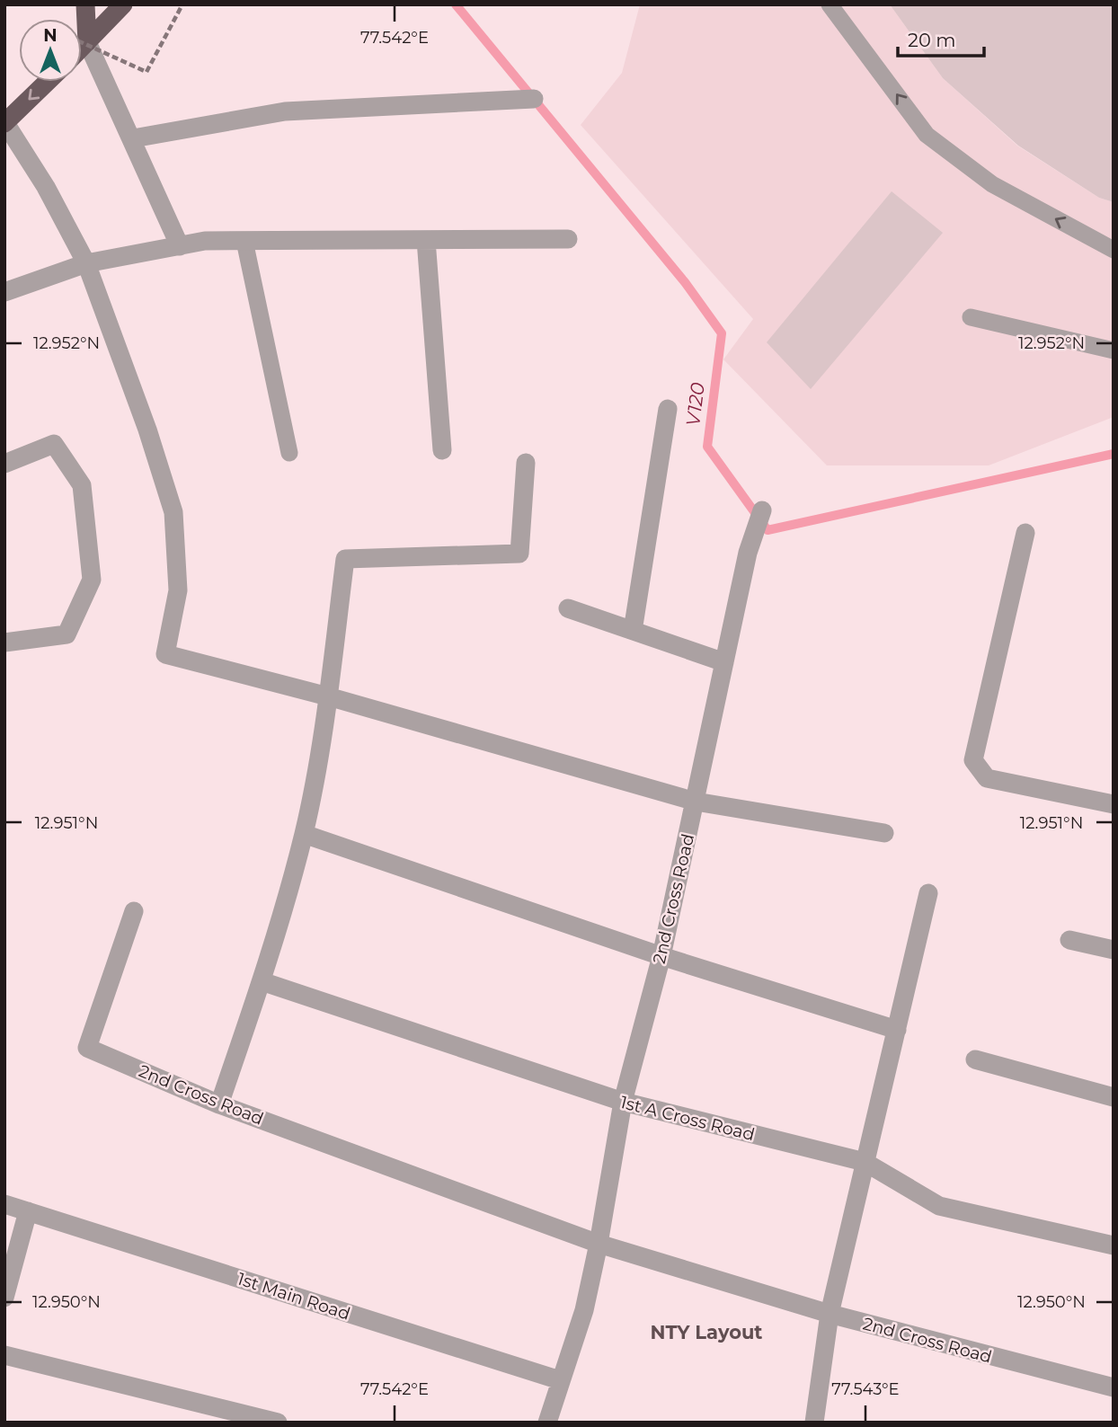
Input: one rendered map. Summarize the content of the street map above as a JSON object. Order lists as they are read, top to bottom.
{
  "streets": {
    "street": ["2nd Cross Road", "1st A Cross Road", "1st Main Road"]
  },
  "crossings": [
    ["2nd Cross Road", "1st A Cross Road"],
    ["2nd Cross Road", "1st Main Road"]
  ],
  "districts": ["NTY Layout"],
  "water": ["V120"],
  "scale_bar": "20 m",
  "north": "top",
  "coordinates": [
    "77.542°E",
    "12.952°N",
    "12.951°N",
    "12.950°N",
    "77.543°E"
  ]
}
